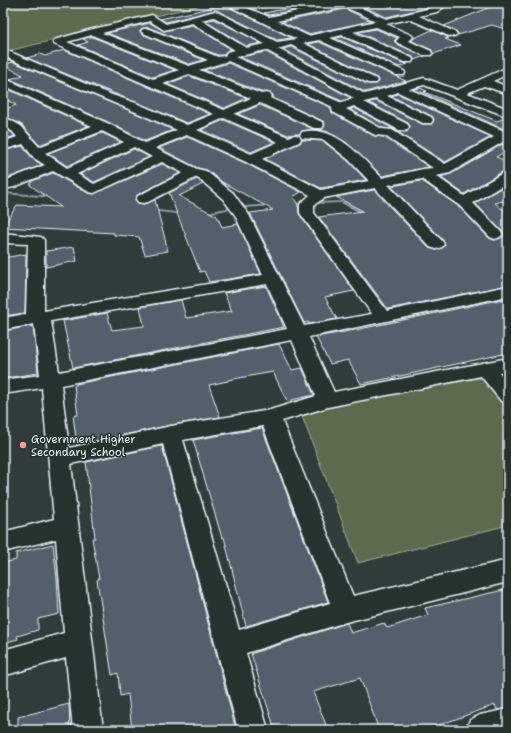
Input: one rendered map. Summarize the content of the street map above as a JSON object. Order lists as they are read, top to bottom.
{
  "places": ["Government Higher Secondary School"]
}
